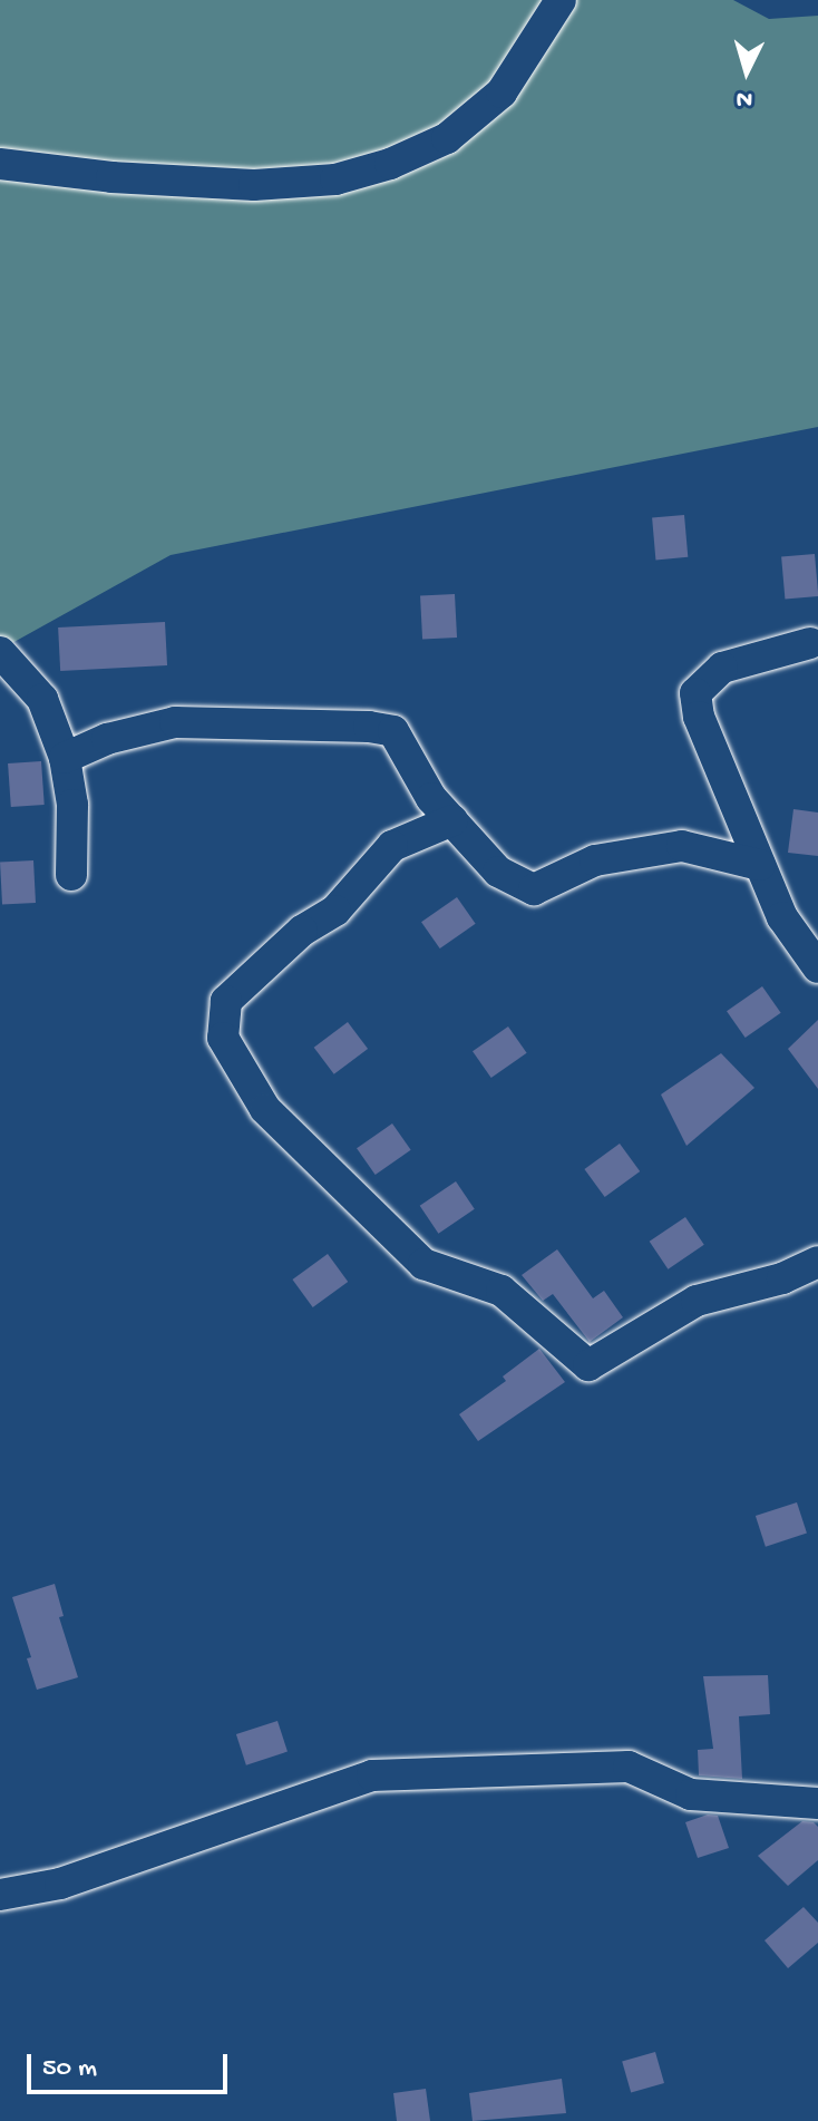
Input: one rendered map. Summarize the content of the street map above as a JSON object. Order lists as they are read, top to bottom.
{
  "scale_bar": "50 m",
  "north": "bottom"
}
